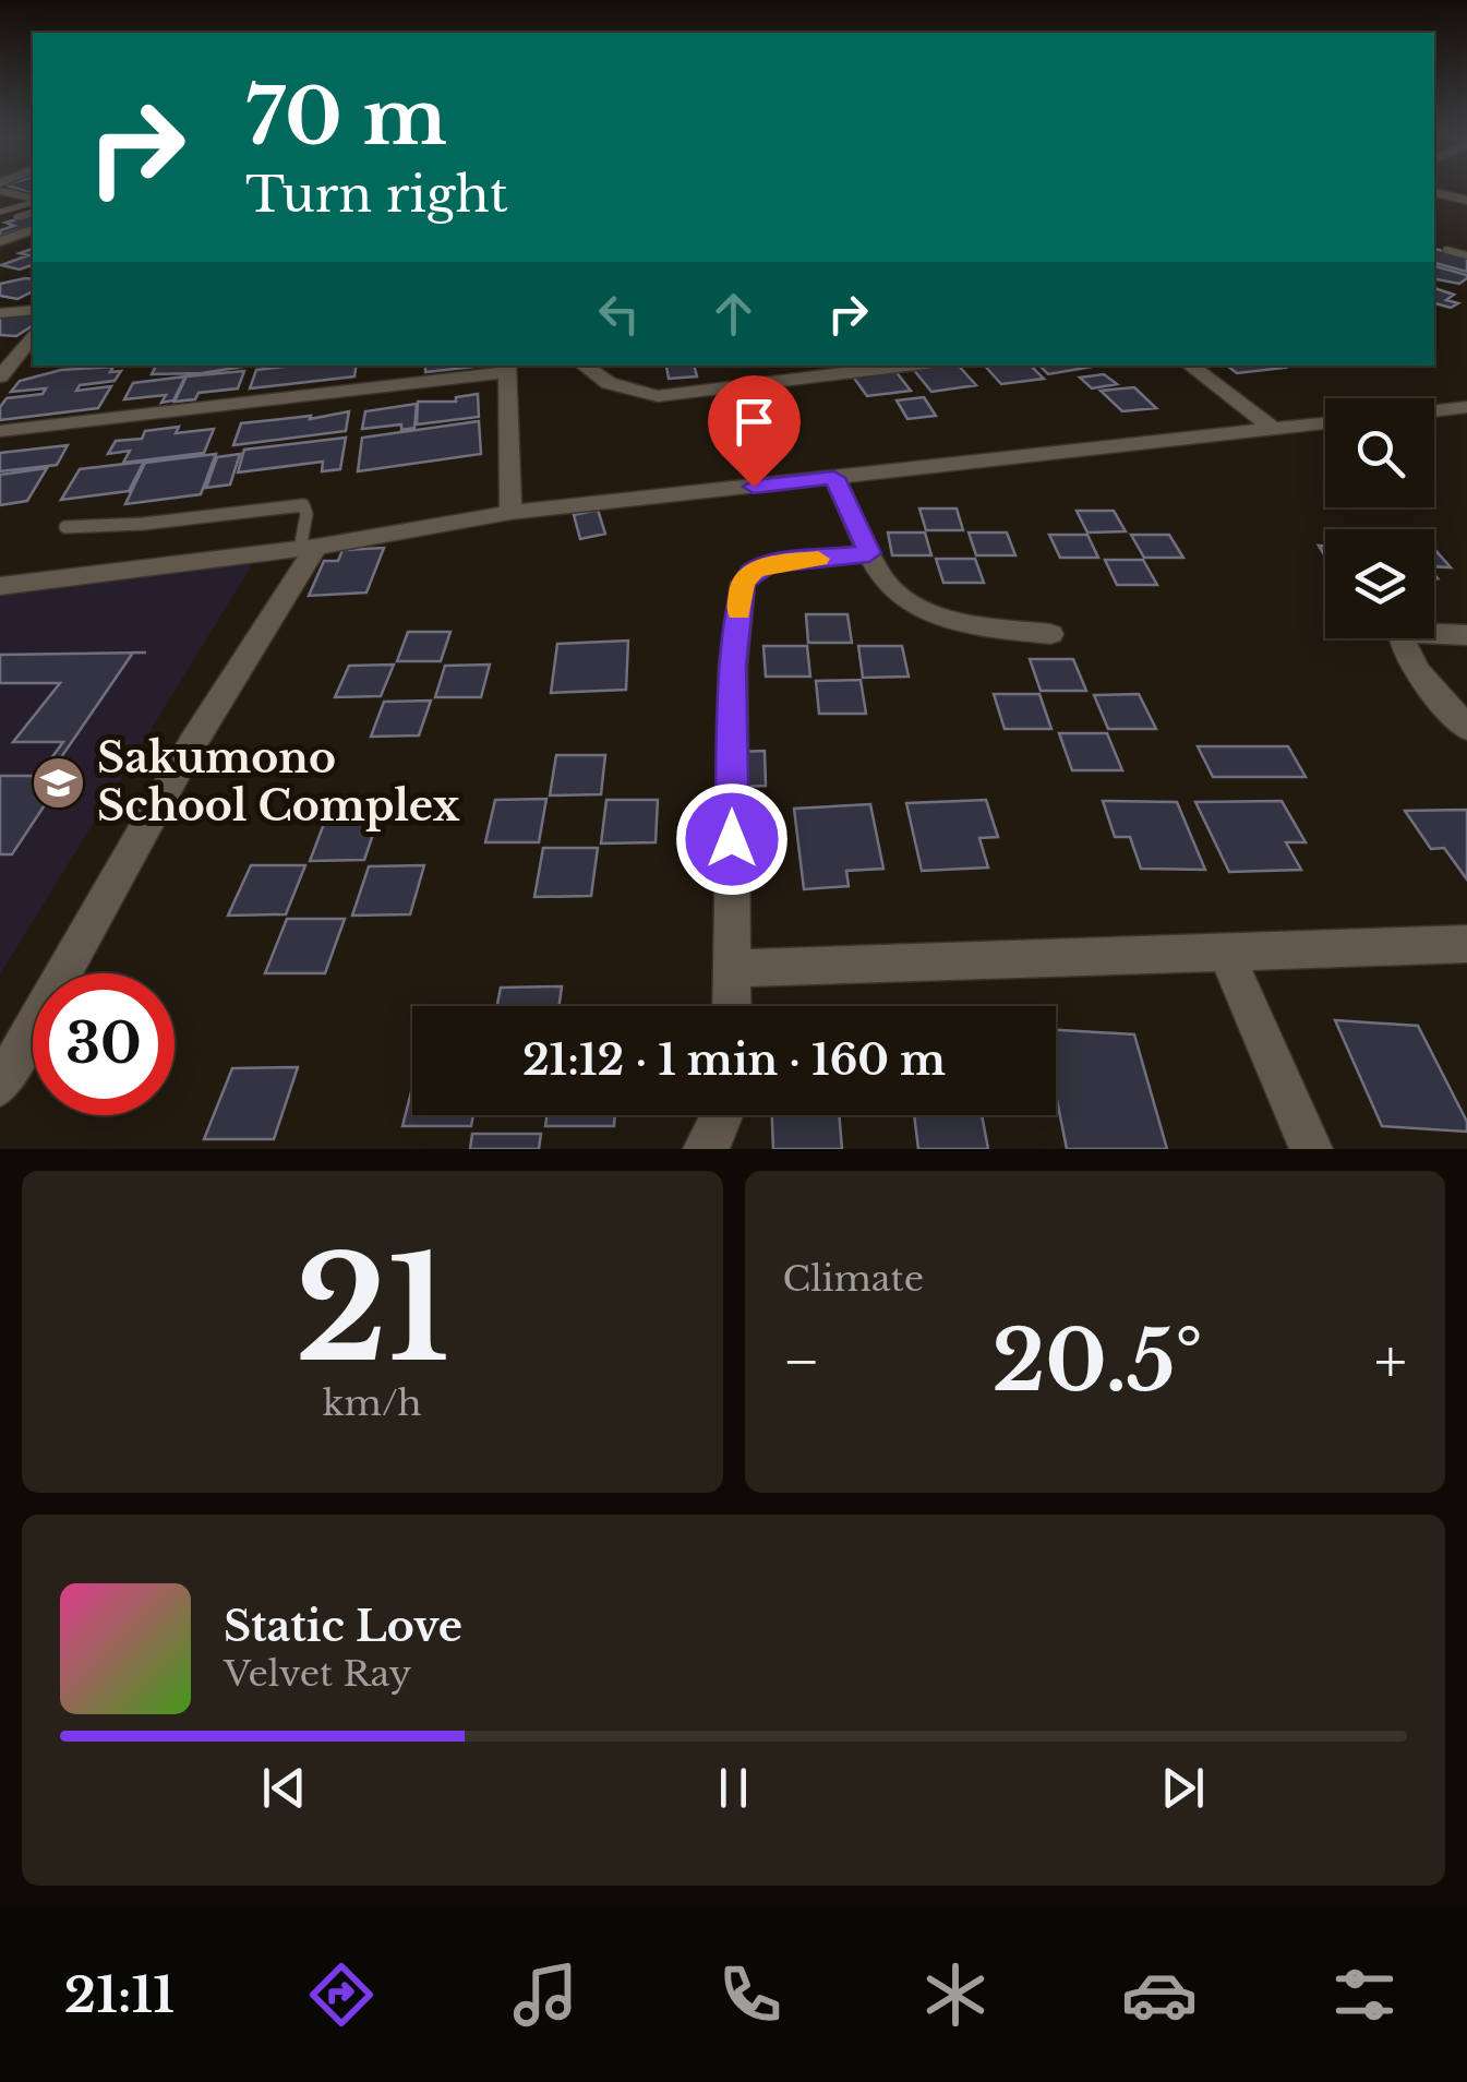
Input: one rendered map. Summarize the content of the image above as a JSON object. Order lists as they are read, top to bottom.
{
  "places": {
    "school or university": ["Sakumono School Complex"]
  },
  "page": {
    "turn": ["70 m", "Turn right"],
    "limit": "30",
    "trip": "21:12 · 1 min · 160 m",
    "tile": [
      ["21", "km/h"],
      "Climate"
    ],
    "heat": ["−", "20.5°", "+"],
    "song": ["Static Love", "Velvet Ray"],
    "tabs": "21:11"
  }
}
